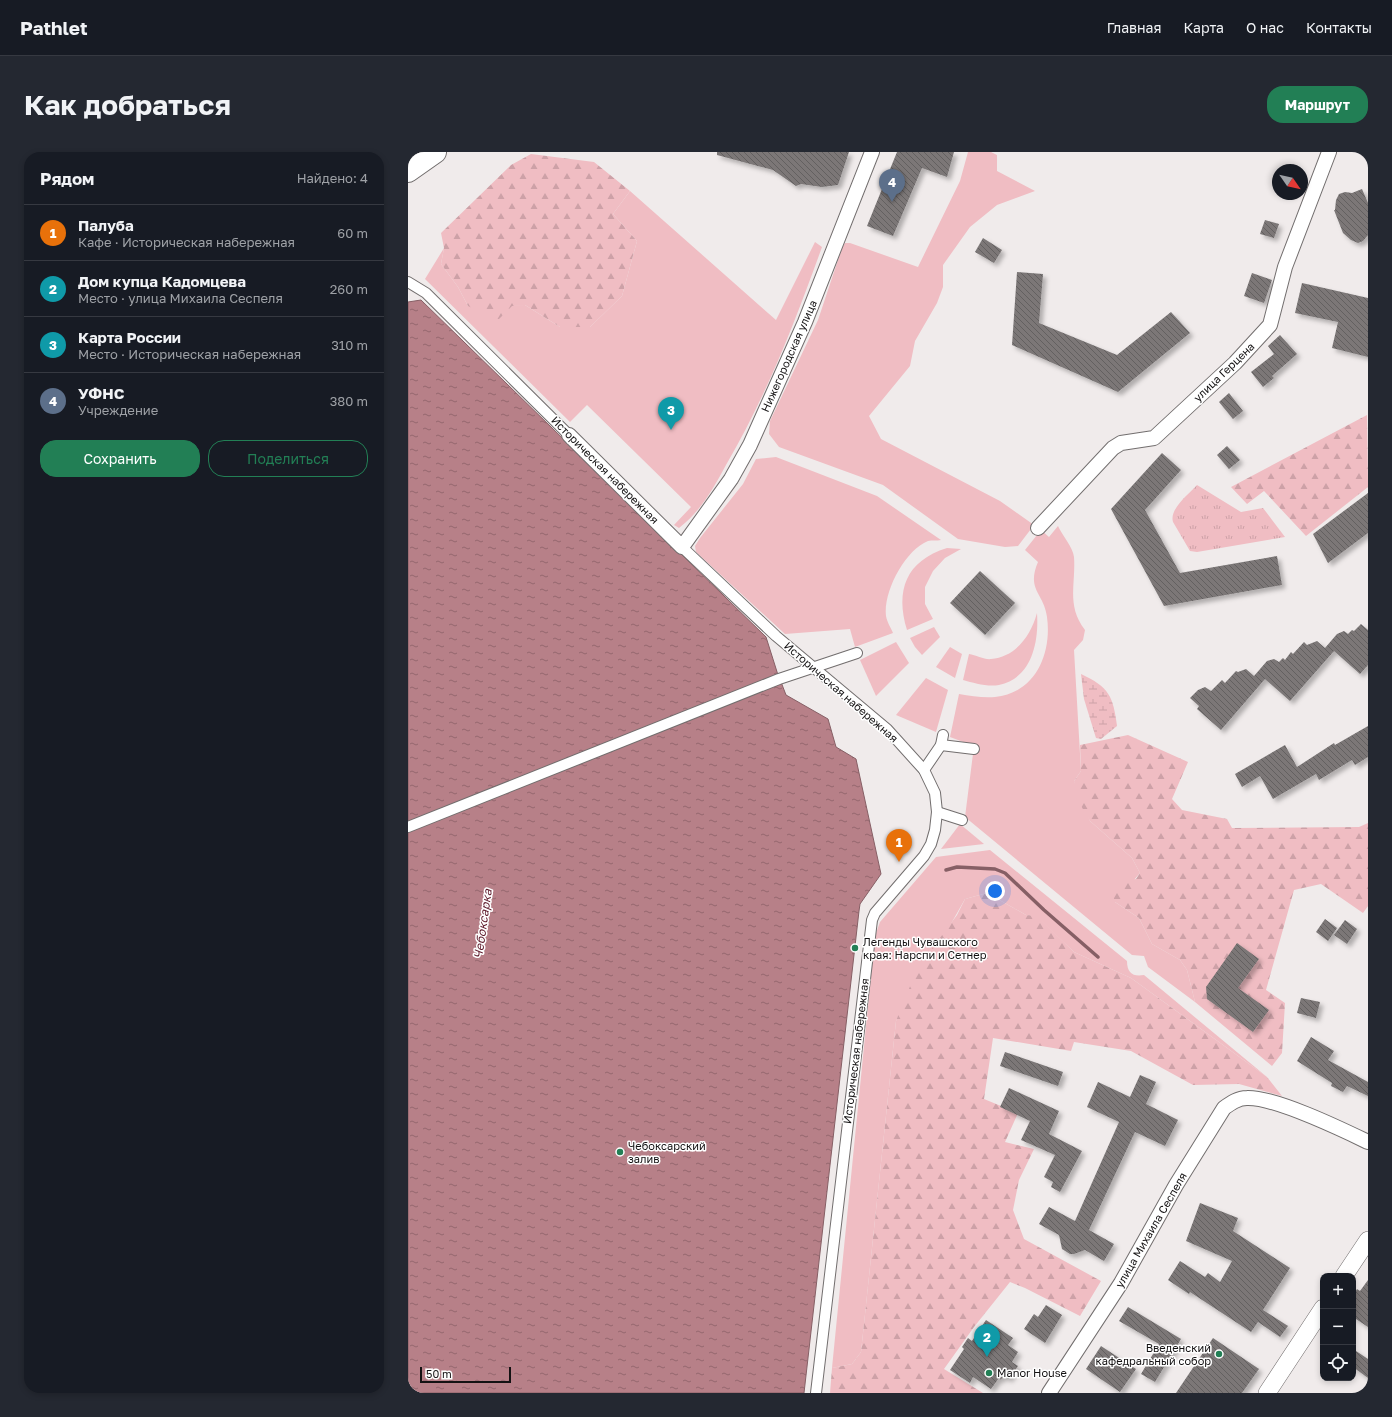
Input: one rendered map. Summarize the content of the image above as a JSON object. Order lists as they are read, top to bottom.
{
  "streets": {
    "street": [
      "Нижегородская улица",
      "улица Герцена",
      "Историческая набережная",
      "улица Михаила Сеспеля"
    ]
  },
  "crossings": [
    ["Нижегородская улица", "Историческая набережная"]
  ],
  "water": ["Чебоксарка"],
  "places": [
    "Легенды Чувашского края: Нарспи и Сетнер",
    "Чебоксарский залив",
    "Введенский кафедральный собор",
    "Manor House"
  ],
  "scale_bar": "50 m",
  "north": "bottom right",
  "page": {
    "header": "Pathlet",
    "nav": [
      "Главная",
      "Карта",
      "О нас",
      "Контакты"
    ],
    "buttons": [
      "Маршрут",
      ["Сохранить", "Поделиться"]
    ],
    "title": "Как добраться",
    "heading": ["Рядом", "Найдено: 4"],
    "pins": [
      "4",
      "3",
      "1",
      "2"
    ],
    "list": [
      {
        "mark": "1",
        "name": "Палуба",
        "note": "Кафе · Историческая набережная",
        "value": "60 m"
      },
      {
        "mark": "2",
        "name": "Дом купца Кадомцева",
        "note": "Место · улица Михаила Сеспеля",
        "value": "260 m"
      },
      {
        "mark": "3",
        "name": "Карта России",
        "note": "Место · Историческая набережная",
        "value": "310 m"
      },
      {
        "mark": "4",
        "name": "УФНС",
        "note": "Учреждение",
        "value": "380 m"
      }
    ],
    "map_buttons": ["+", "−"],
    "scale": "50 m"
  }
}
